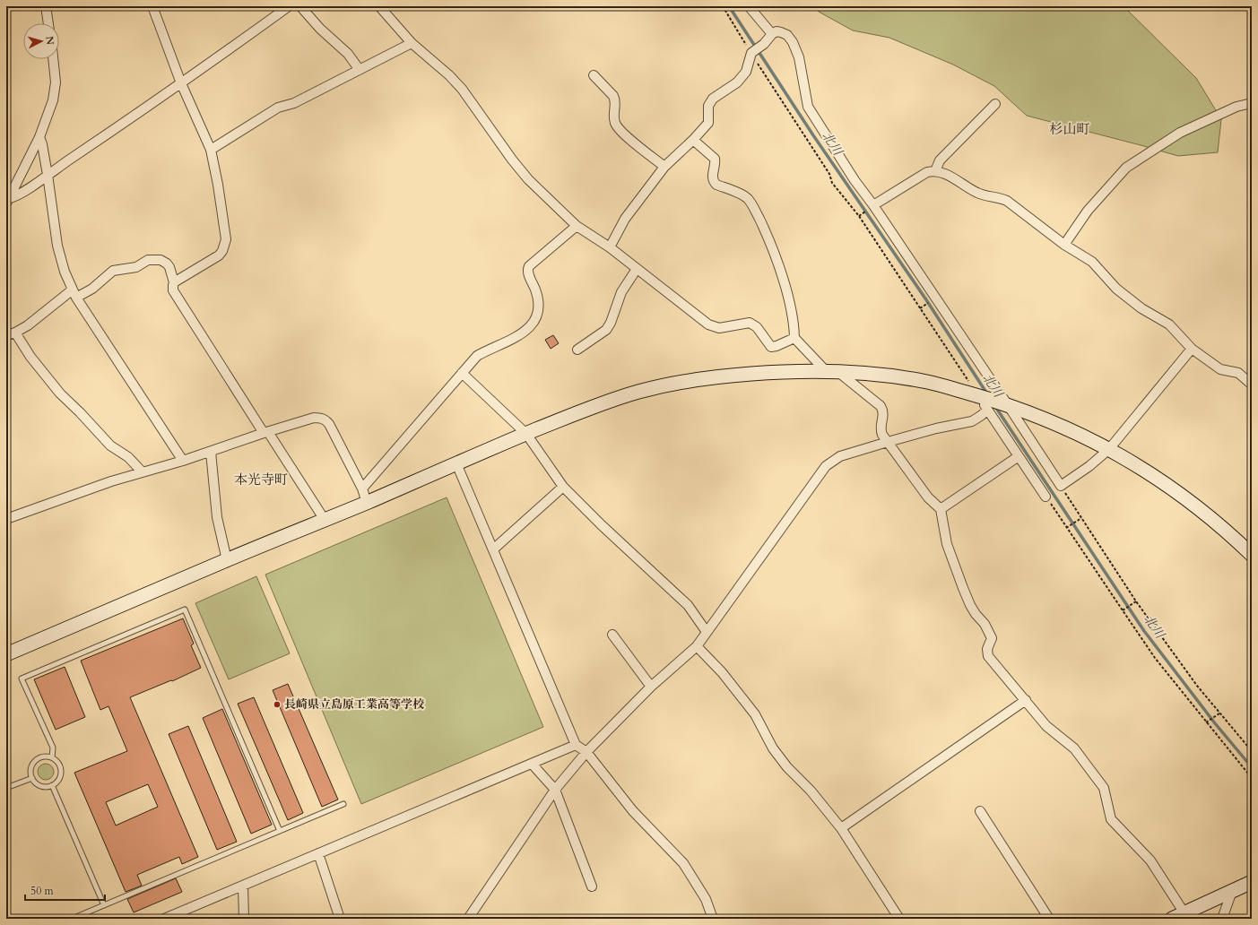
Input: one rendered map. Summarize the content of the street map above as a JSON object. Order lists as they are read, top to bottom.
{
  "districts": ["杉山町", "本光寺町"],
  "water": ["北川"],
  "places": ["長崎県立島原工業高等学校"],
  "scale_bar": "50 m",
  "north": "right"
}
